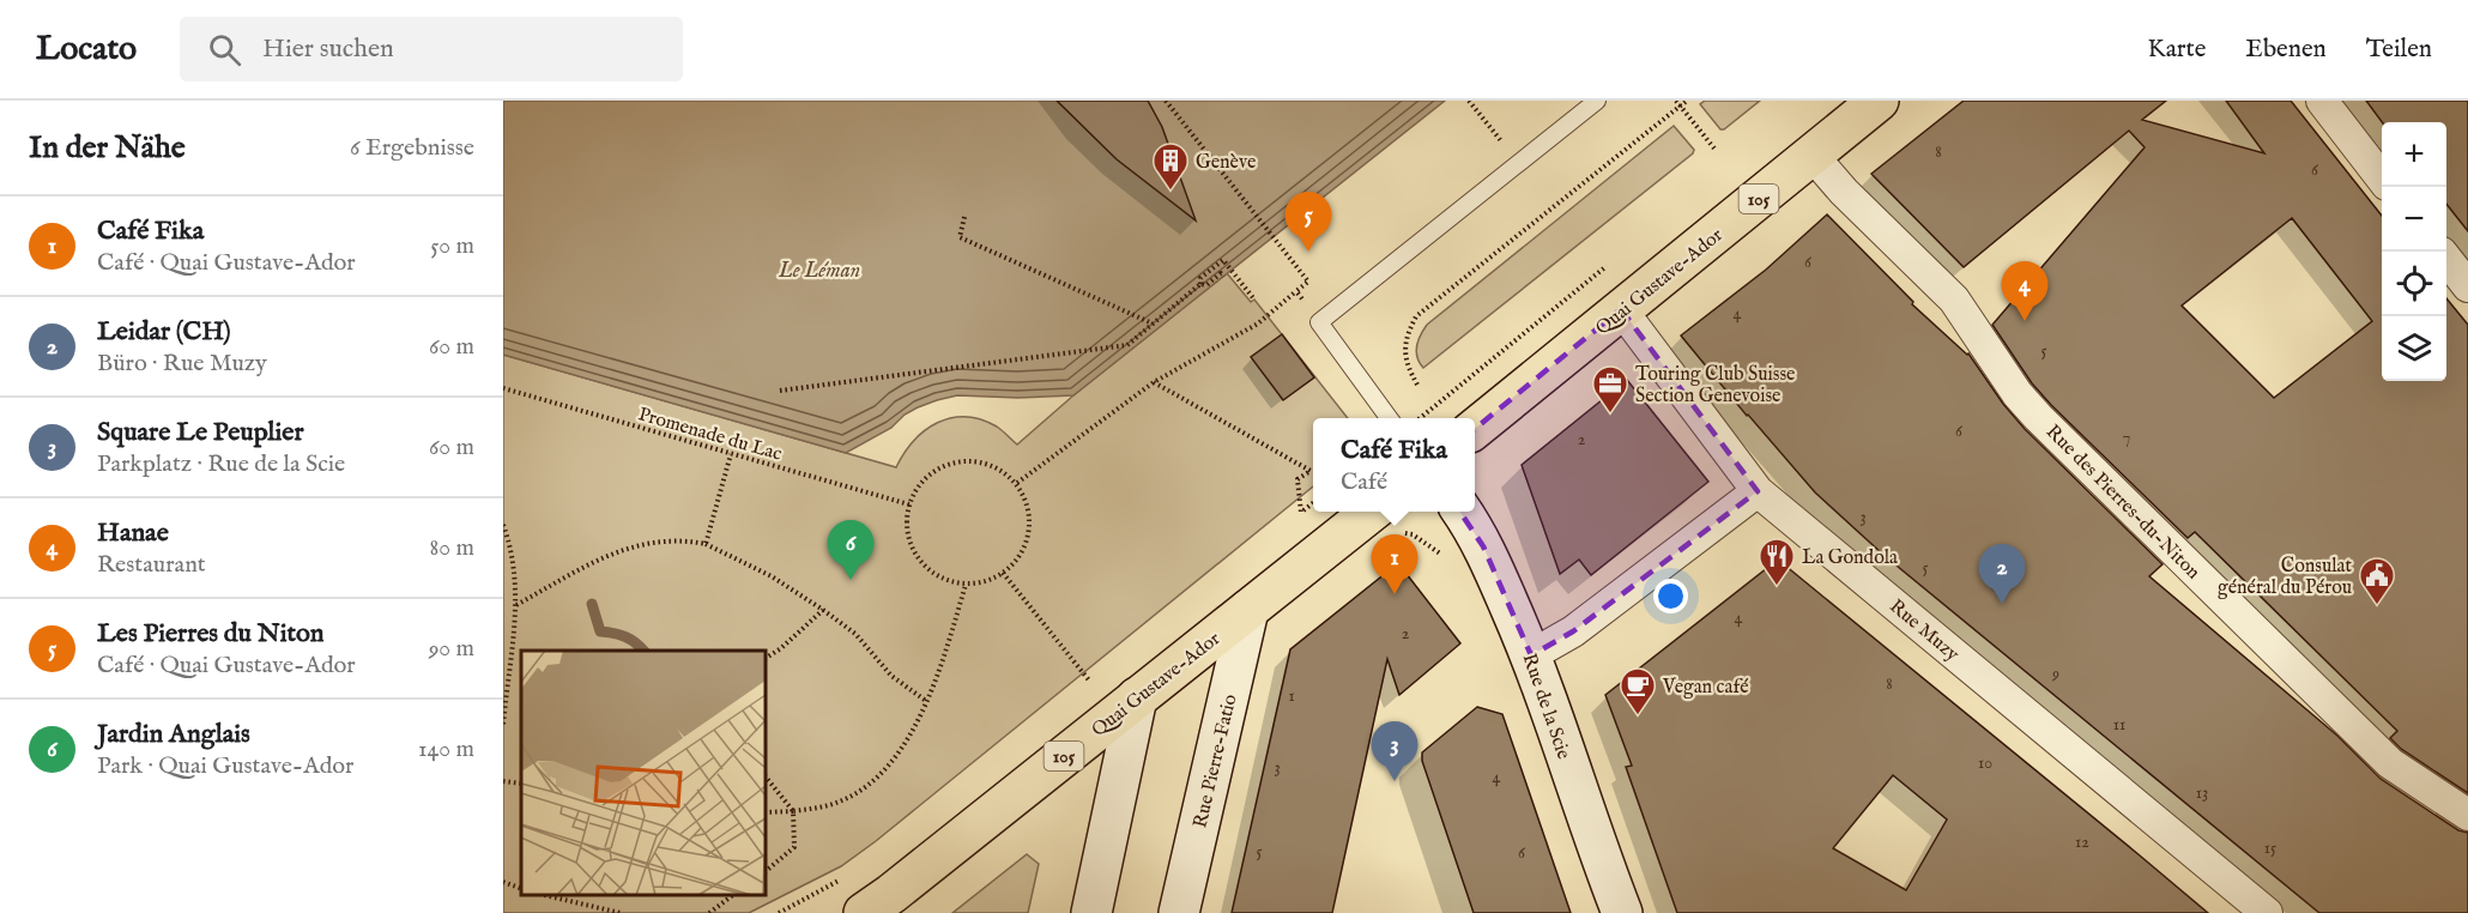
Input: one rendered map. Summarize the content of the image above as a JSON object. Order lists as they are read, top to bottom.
{
  "streets": {
    "main road": ["105", "Quai Gustave-Ador"],
    "street": [
      "Rue des Pierres-du-Niton",
      "Rue Muzy",
      "Rue de la Scie",
      "Rue Pierre-Fatio"
    ],
    "path": ["Promenade du Lac"]
  },
  "crossings": [
    ["Quai Gustave-Ador", "Rue des Pierres-du-Niton"],
    ["Quai Gustave-Ador", "Rue Muzy"],
    ["Quai Gustave-Ador", "Rue Pierre-Fatio"]
  ],
  "water": ["Le Léman"],
  "places": {
    "building": ["Genève"],
    "office": ["Touring Club Suisse Section Genevoise"],
    "restaurant": ["La Gondola"],
    "public building": ["Consulat général du Pérou"],
    "cafe": ["Vegan café"]
  },
  "house_numbers": [
    "8",
    "6",
    "6",
    "4",
    "5",
    "6",
    "7",
    "2",
    "3",
    "5",
    "4",
    "2",
    "9",
    "8",
    "1",
    "11",
    "10",
    "3",
    "4",
    "13",
    "12",
    "15",
    "5",
    "6"
  ],
  "page": {
    "header": "Locato",
    "search": "Hier suchen",
    "nav": ["Karte", "Ebenen", "Teilen"],
    "heading": ["In der Nähe", "6 Ergebnisse"],
    "map_buttons": ["+", "−"],
    "pins": [
      "5",
      "4",
      "6",
      "1",
      "2",
      "3"
    ],
    "list": [
      {
        "mark": "1",
        "name": "Café Fika",
        "note": "Café · Quai Gustave-Ador",
        "value": "50 m"
      },
      {
        "mark": "2",
        "name": "Leidar (CH)",
        "note": "Büro · Rue Muzy",
        "value": "60 m"
      },
      {
        "mark": "3",
        "name": "Square Le Peuplier",
        "note": "Parkplatz · Rue de la Scie",
        "value": "60 m"
      },
      {
        "mark": "4",
        "name": "Hanae",
        "note": "Restaurant",
        "value": "80 m"
      },
      {
        "mark": "5",
        "name": "Les Pierres du Niton",
        "note": "Café · Quai Gustave-Ador",
        "value": "90 m"
      },
      {
        "mark": "6",
        "name": "Jardin Anglais",
        "note": "Park · Quai Gustave-Ador",
        "value": "140 m"
      }
    ],
    "popup": ["Café Fika", "Café"]
  }
}
